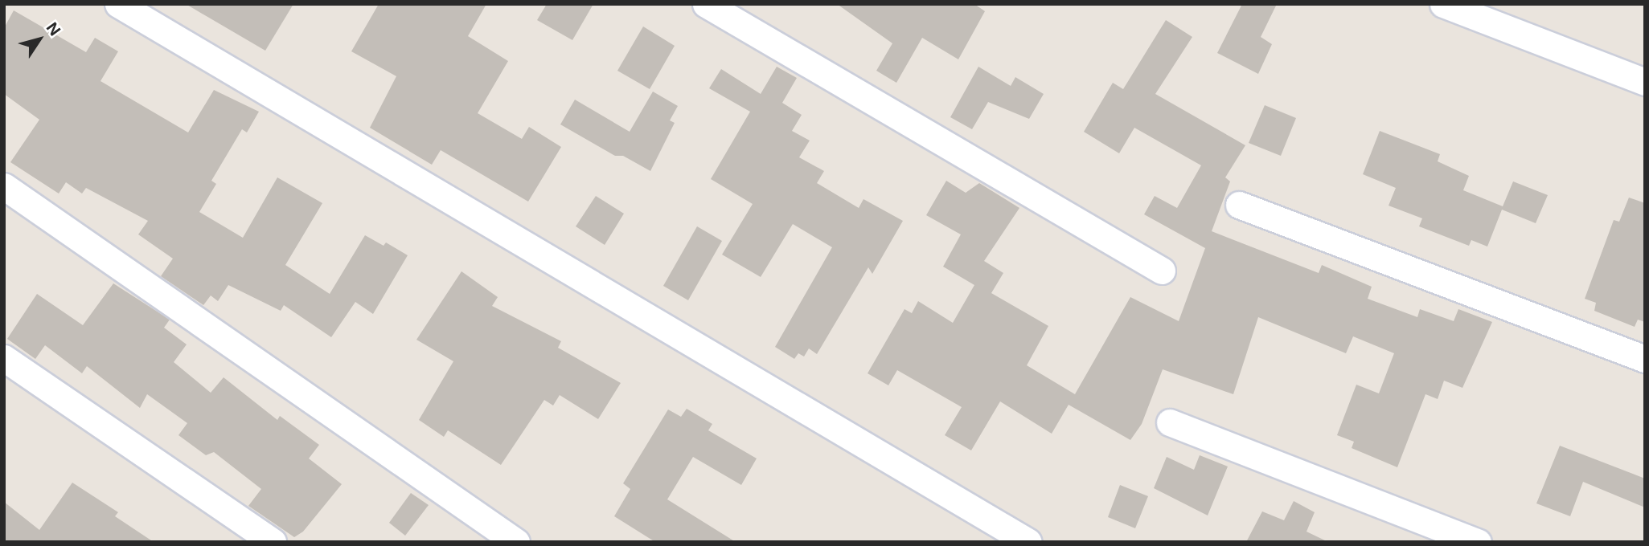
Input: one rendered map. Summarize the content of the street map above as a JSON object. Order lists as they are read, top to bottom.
{
  "north": "top right"
}
